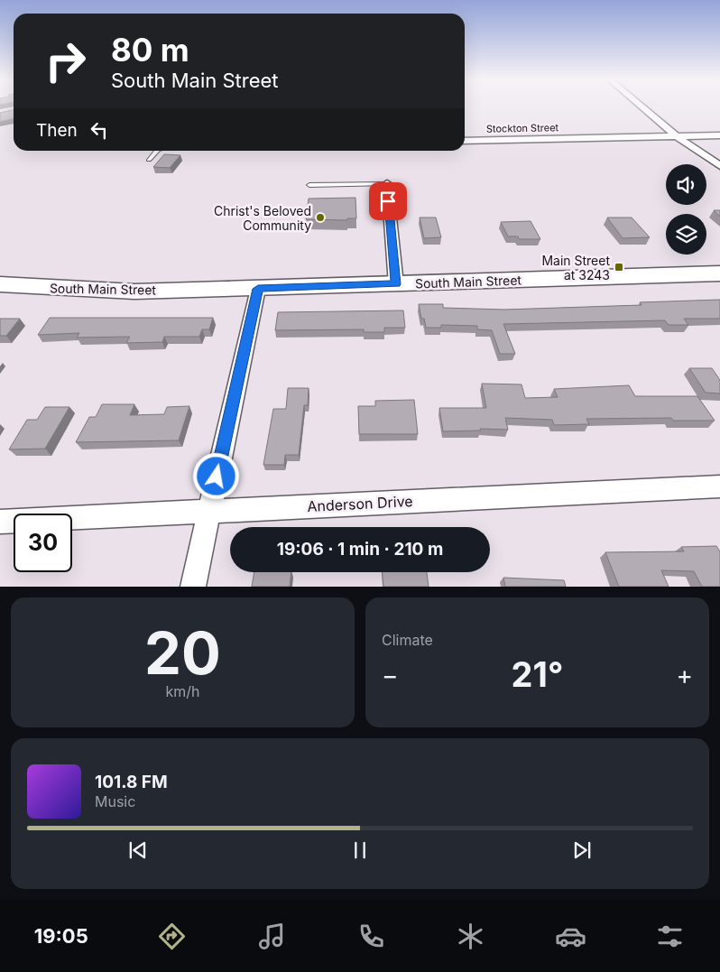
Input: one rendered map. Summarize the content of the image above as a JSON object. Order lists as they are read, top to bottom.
{
  "streets": {
    "main road": ["South Main Street"],
    "street": ["Stockton Street", "Anderson Drive"]
  },
  "places": {
    "other": ["Christ's Beloved Community"],
    "transit": ["Main Street at 3243"]
  },
  "page": {
    "turn": ["80 m", "South Main Street"],
    "then": "Then",
    "limit": "30",
    "trip": "19:06 · 1 min · 210 m",
    "tile": [
      ["20", "km/h"],
      "Climate"
    ],
    "heat": ["−", "21°", "+"],
    "song": ["101.8 FM", "Music"],
    "tabs": "19:05"
  }
}
